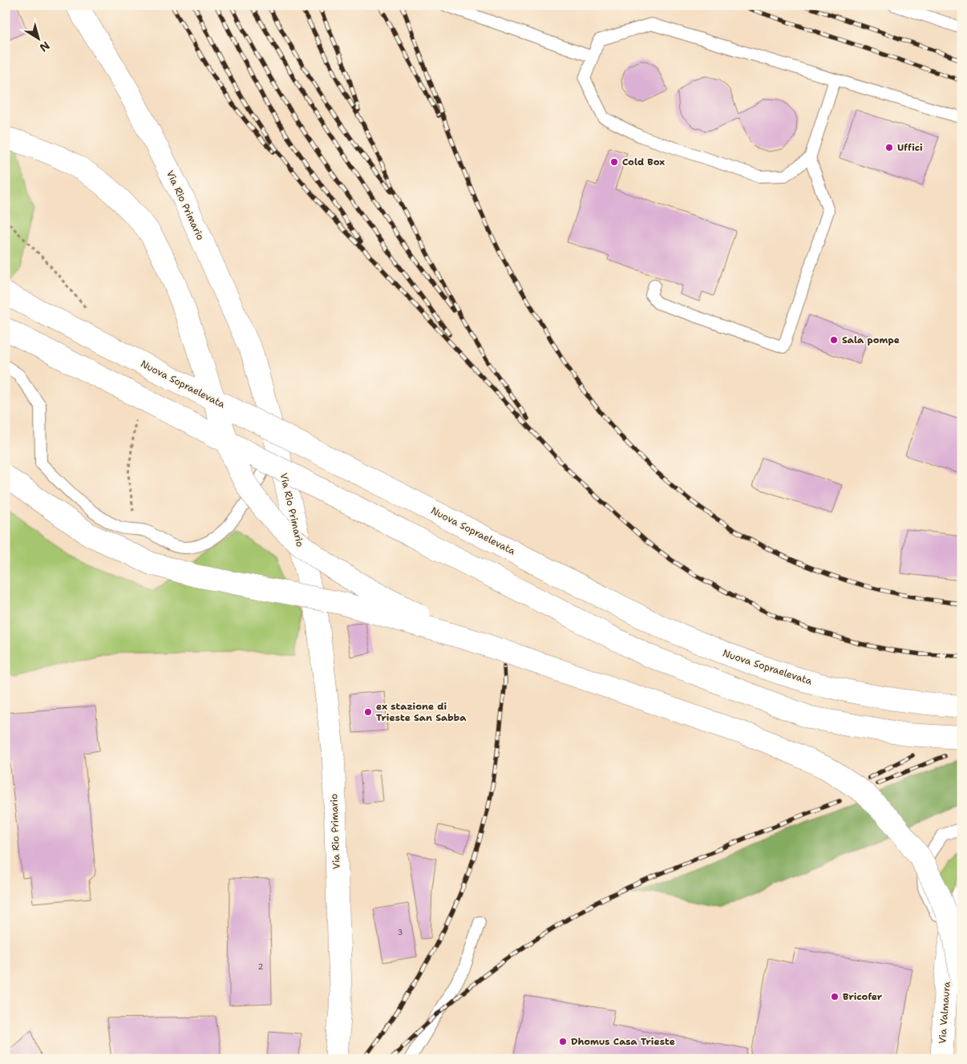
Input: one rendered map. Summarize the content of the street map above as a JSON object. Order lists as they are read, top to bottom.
{
  "streets": {
    "main road": ["Via Rio Primario", "Nuova Sopraelevata", "Via Valmaura"]
  },
  "places": [
    "Uffici",
    "Cold Box",
    "Sala pompe",
    "ex stazione di Trieste San Sabba",
    "Bricofer",
    "Dhomus Casa Trieste"
  ],
  "house_numbers": ["3", "2"],
  "north": "bottom right"
}
